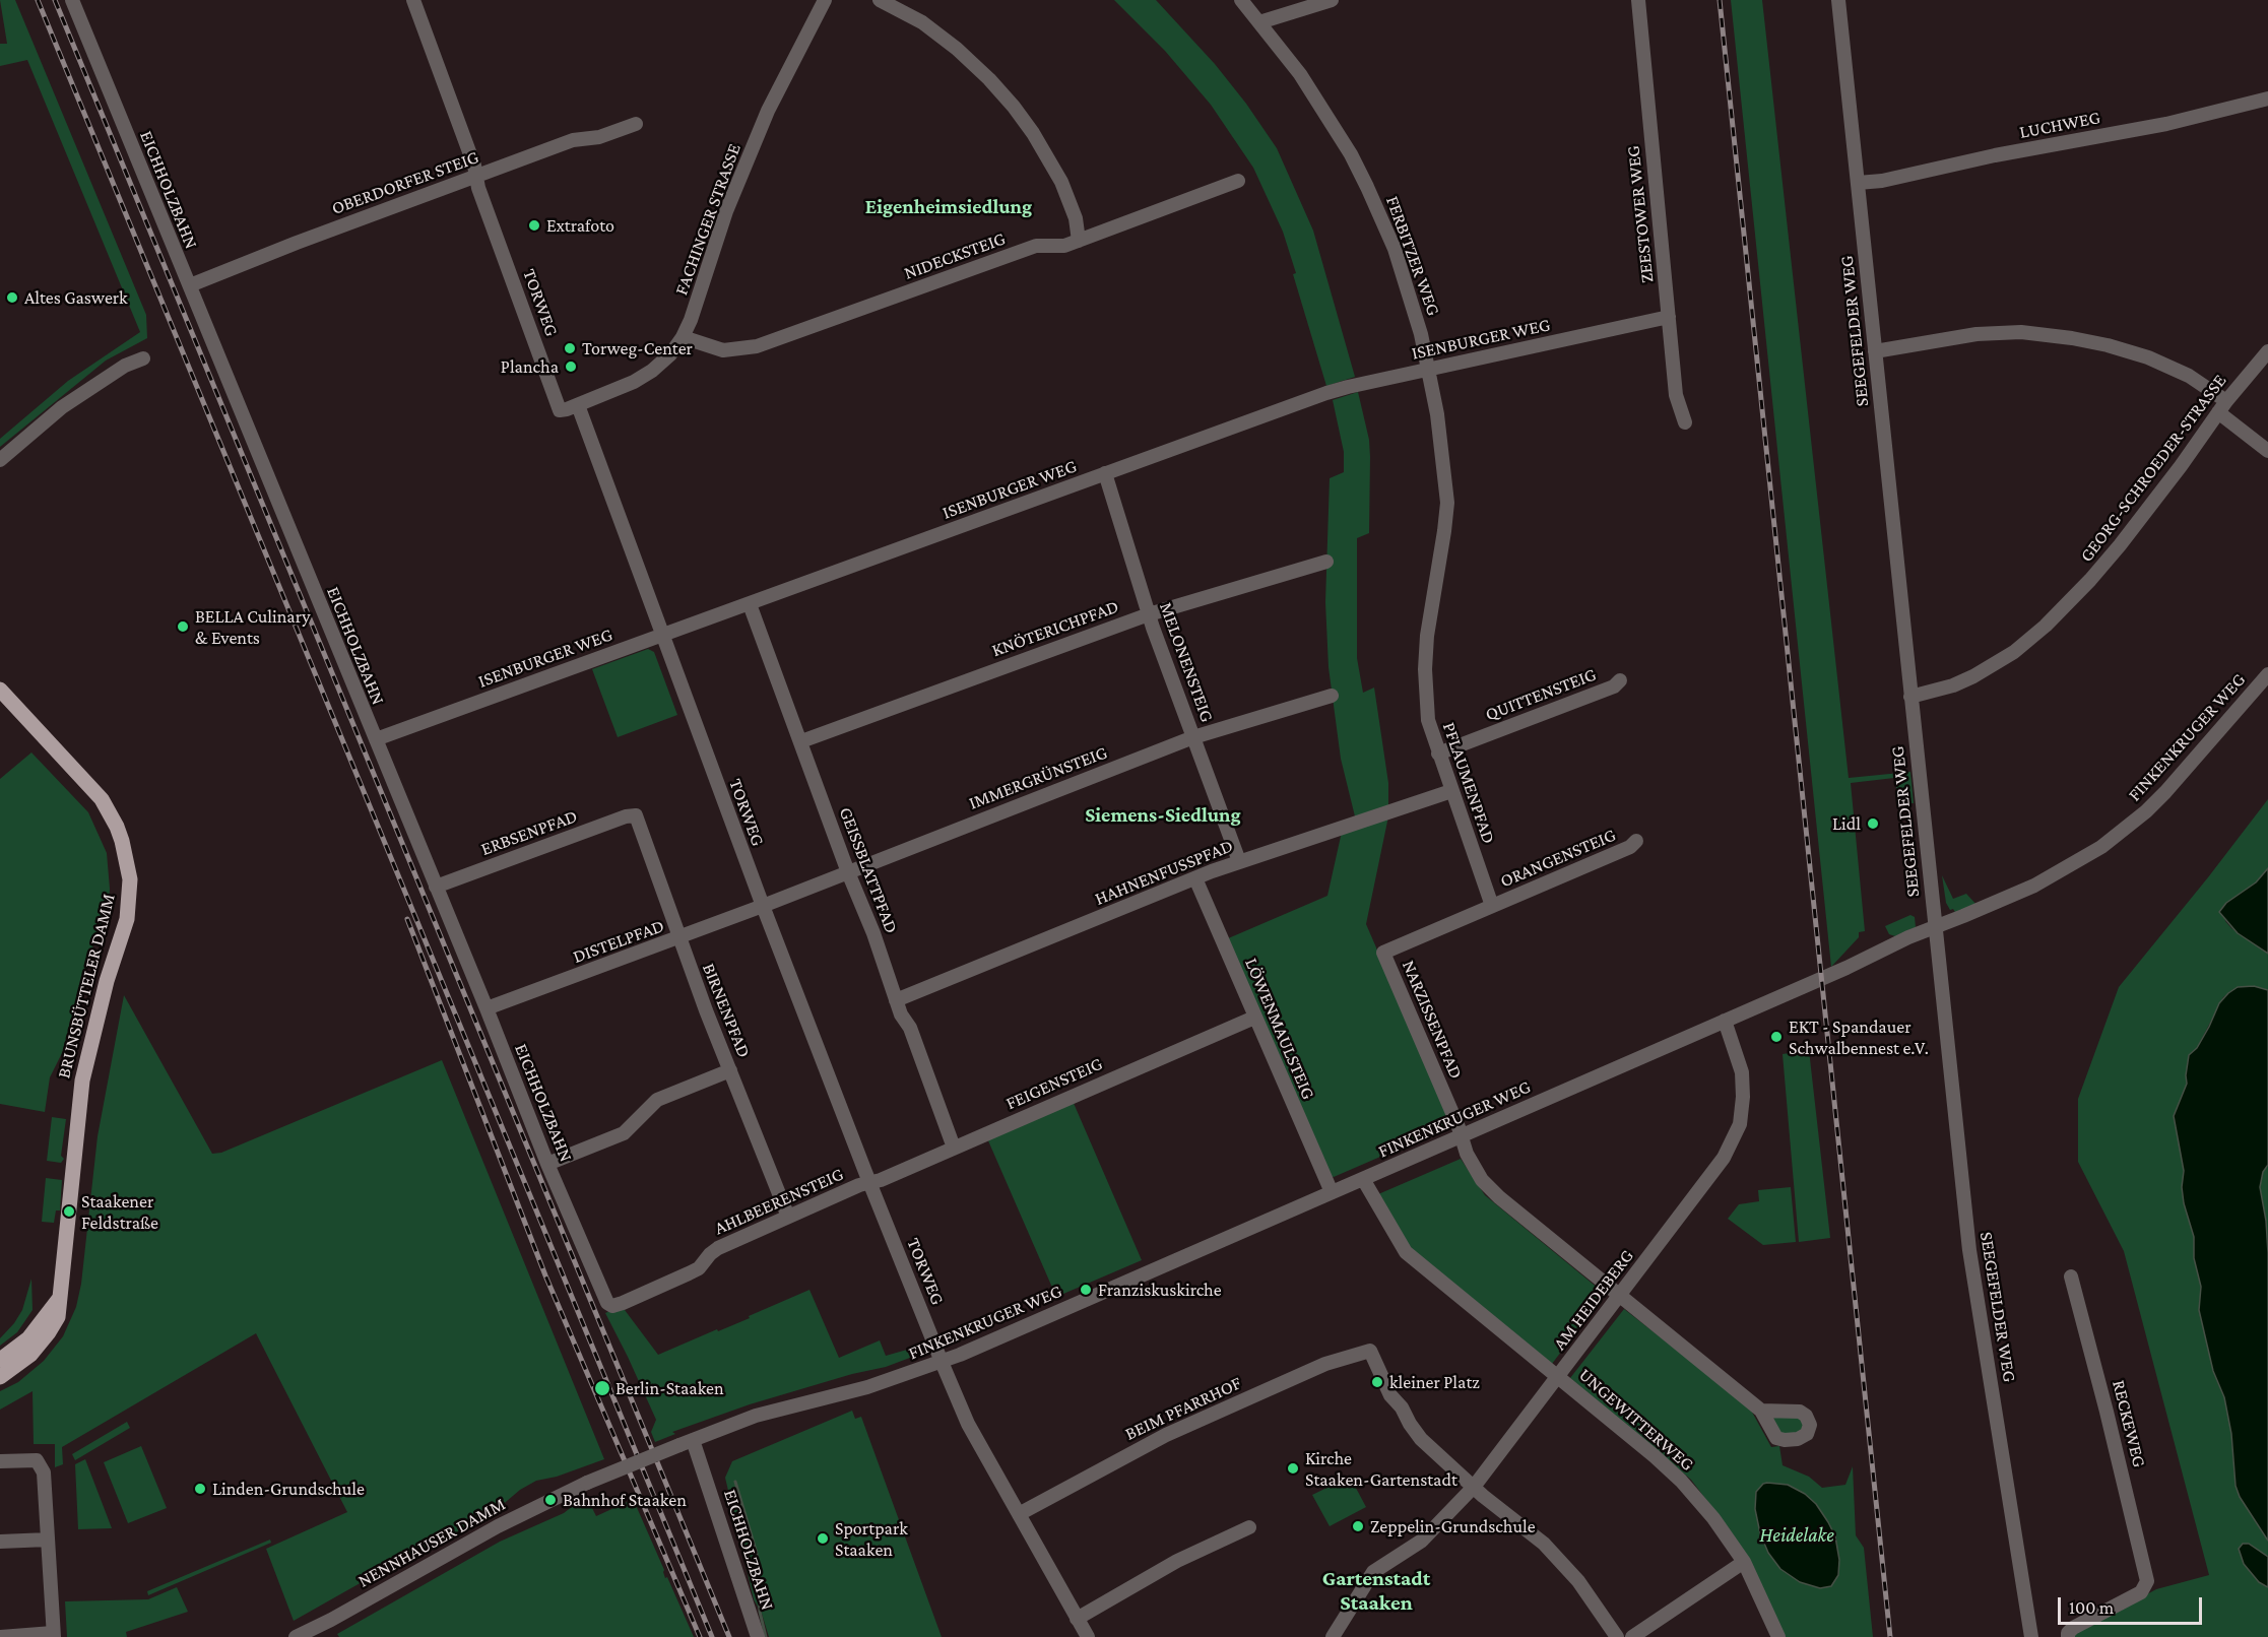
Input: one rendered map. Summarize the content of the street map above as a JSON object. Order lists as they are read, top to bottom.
{
  "streets": {
    "main road": ["BRUNSBÜTTELER DAMM"],
    "street": [
      "LUCHWEG",
      "OBERDORFER STEIG",
      "EICHHOLZBAHN",
      "ZEESTOWER WEG",
      "FACHINGER STRASSE",
      "NIDECKSTEIG",
      "FERBITZER WEG",
      "TORWEG",
      "SEEGEFELDER WEG",
      "ISENBURGER WEG",
      "GEORG-SCHROEDER-STRASSE",
      "KNÖTERICHPFAD",
      "MELONENSTEIG",
      "QUITTENSTEIG",
      "FINKENKRUGER WEG",
      "IMMERGRÜNSTEIG",
      "PFLAUMENPFAD",
      "ERBSENPFAD",
      "ORANGENSTEIG",
      "GEISSBLATTPFAD",
      "HAHNENFUSSPFAD",
      "DISTELPFAD",
      "BIRNENPFAD",
      "NARZISSENPFAD",
      "LÖWENMAULSTEIG",
      "FEIGENSTEIG",
      "AHLBEERENSTEIG",
      "AM HEIDEBERG",
      "BEIM PFARRHOF",
      "UNGEWITTERWEG",
      "RECKEWEG",
      "NENNHAUSER DAMM"
    ]
  },
  "crossings": [
    ["LUCHWEG", "SEEGEFELDER WEG"],
    ["OBERDORFER STEIG", "EICHHOLZBAHN"],
    ["OBERDORFER STEIG", "TORWEG"],
    ["EICHHOLZBAHN", "ISENBURGER WEG"],
    ["EICHHOLZBAHN", "FINKENKRUGER WEG"],
    ["EICHHOLZBAHN", "ERBSENPFAD"],
    ["EICHHOLZBAHN", "DISTELPFAD"],
    ["EICHHOLZBAHN", "AHLBEERENSTEIG"],
    ["ZEESTOWER WEG", "ISENBURGER WEG"],
    ["FACHINGER STRASSE", "NIDECKSTEIG"],
    ["FACHINGER STRASSE", "TORWEG"],
    ["FERBITZER WEG", "ISENBURGER WEG"],
    ["FERBITZER WEG", "PFLAUMENPFAD"],
    ["TORWEG", "ISENBURGER WEG"],
    ["TORWEG", "FINKENKRUGER WEG"],
    ["TORWEG", "IMMERGRÜNSTEIG"],
    ["TORWEG", "DISTELPFAD"],
    ["TORWEG", "FEIGENSTEIG"],
    ["TORWEG", "AHLBEERENSTEIG"],
    ["TORWEG", "BEIM PFARRHOF"],
    ["SEEGEFELDER WEG", "GEORG-SCHROEDER-STRASSE"],
    ["SEEGEFELDER WEG", "FINKENKRUGER WEG"],
    ["ISENBURGER WEG", "MELONENSTEIG"],
    ["ISENBURGER WEG", "GEISSBLATTPFAD"],
    ["KNÖTERICHPFAD", "MELONENSTEIG"],
    ["KNÖTERICHPFAD", "GEISSBLATTPFAD"],
    ["MELONENSTEIG", "IMMERGRÜNSTEIG"],
    ["MELONENSTEIG", "HAHNENFUSSPFAD"],
    ["QUITTENSTEIG", "PFLAUMENPFAD"],
    ["FINKENKRUGER WEG", "NARZISSENPFAD"],
    ["FINKENKRUGER WEG", "LÖWENMAULSTEIG"],
    ["FINKENKRUGER WEG", "AM HEIDEBERG"],
    ["FINKENKRUGER WEG", "UNGEWITTERWEG"],
    ["FINKENKRUGER WEG", "NENNHAUSER DAMM"],
    ["IMMERGRÜNSTEIG", "GEISSBLATTPFAD"],
    ["IMMERGRÜNSTEIG", "DISTELPFAD"],
    ["PFLAUMENPFAD", "ORANGENSTEIG"],
    ["PFLAUMENPFAD", "HAHNENFUSSPFAD"],
    ["PFLAUMENPFAD", "NARZISSENPFAD"],
    ["ERBSENPFAD", "BIRNENPFAD"],
    ["ORANGENSTEIG", "NARZISSENPFAD"],
    ["GEISSBLATTPFAD", "HAHNENFUSSPFAD"],
    ["GEISSBLATTPFAD", "FEIGENSTEIG"],
    ["HAHNENFUSSPFAD", "LÖWENMAULSTEIG"],
    ["DISTELPFAD", "BIRNENPFAD"],
    ["BIRNENPFAD", "AHLBEERENSTEIG"],
    ["LÖWENMAULSTEIG", "FEIGENSTEIG"],
    ["FEIGENSTEIG", "AHLBEERENSTEIG"],
    ["AM HEIDEBERG", "BEIM PFARRHOF"],
    ["AM HEIDEBERG", "UNGEWITTERWEG"]
  ],
  "districts": ["Eigenheimsiedlung", "Siemens-Siedlung", "Gartenstadt Staaken"],
  "water": ["Heidelake"],
  "places": [
    "Extrafoto",
    "Altes Gaswerk",
    "Torweg-Center",
    "Plancha",
    "BELLA Culinary & Events",
    "Lidl",
    "EKT - Spandauer Schwalbennest e.V.",
    "Staakener Feldstraße",
    "Franziskuskirche",
    "kleiner Platz",
    "Berlin-Staaken",
    "Kirche Staaken-Gartenstadt",
    "Linden-Grundschule",
    "Bahnhof Staaken",
    "Zeppelin-Grundschule",
    "Sportpark Staaken"
  ],
  "scale_bar": "100 m"
}
